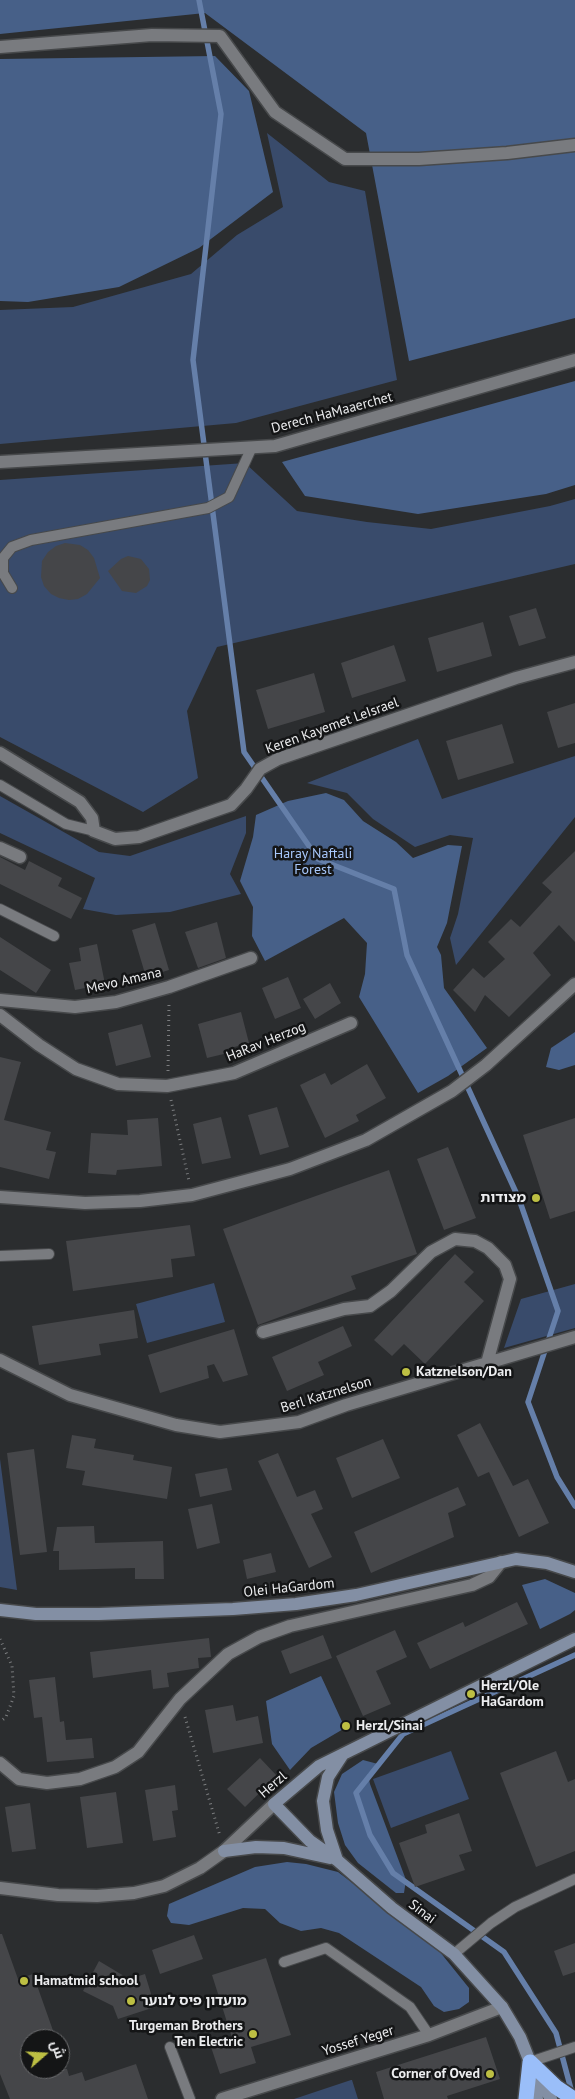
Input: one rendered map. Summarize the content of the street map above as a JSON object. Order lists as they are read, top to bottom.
{
  "streets": {
    "street": [
      "Derech HaMaaerchet",
      "Keren Kayemet LeIsrael",
      "Mevo Amana",
      "HaRav Herzog",
      "Berl Katznelson",
      "Olei HaGardom",
      "Herzl",
      "Sinai",
      "Yossef Yeger"
    ]
  },
  "crossings": [
    ["Herzl", "Sinai"],
    ["Sinai", "Yossef Yeger"]
  ],
  "parks": ["Haray Naftali Forest"],
  "places": [
    "מצודות",
    "Katznelson/Dan",
    "Herzl/Ole HaGardom",
    "Herzl/Sinai",
    "Hamatmid school",
    "מועדון פיס לנוער",
    "Turgeman Brothers Ten Electric",
    "Corner of Oved"
  ],
  "north": "right"
}
